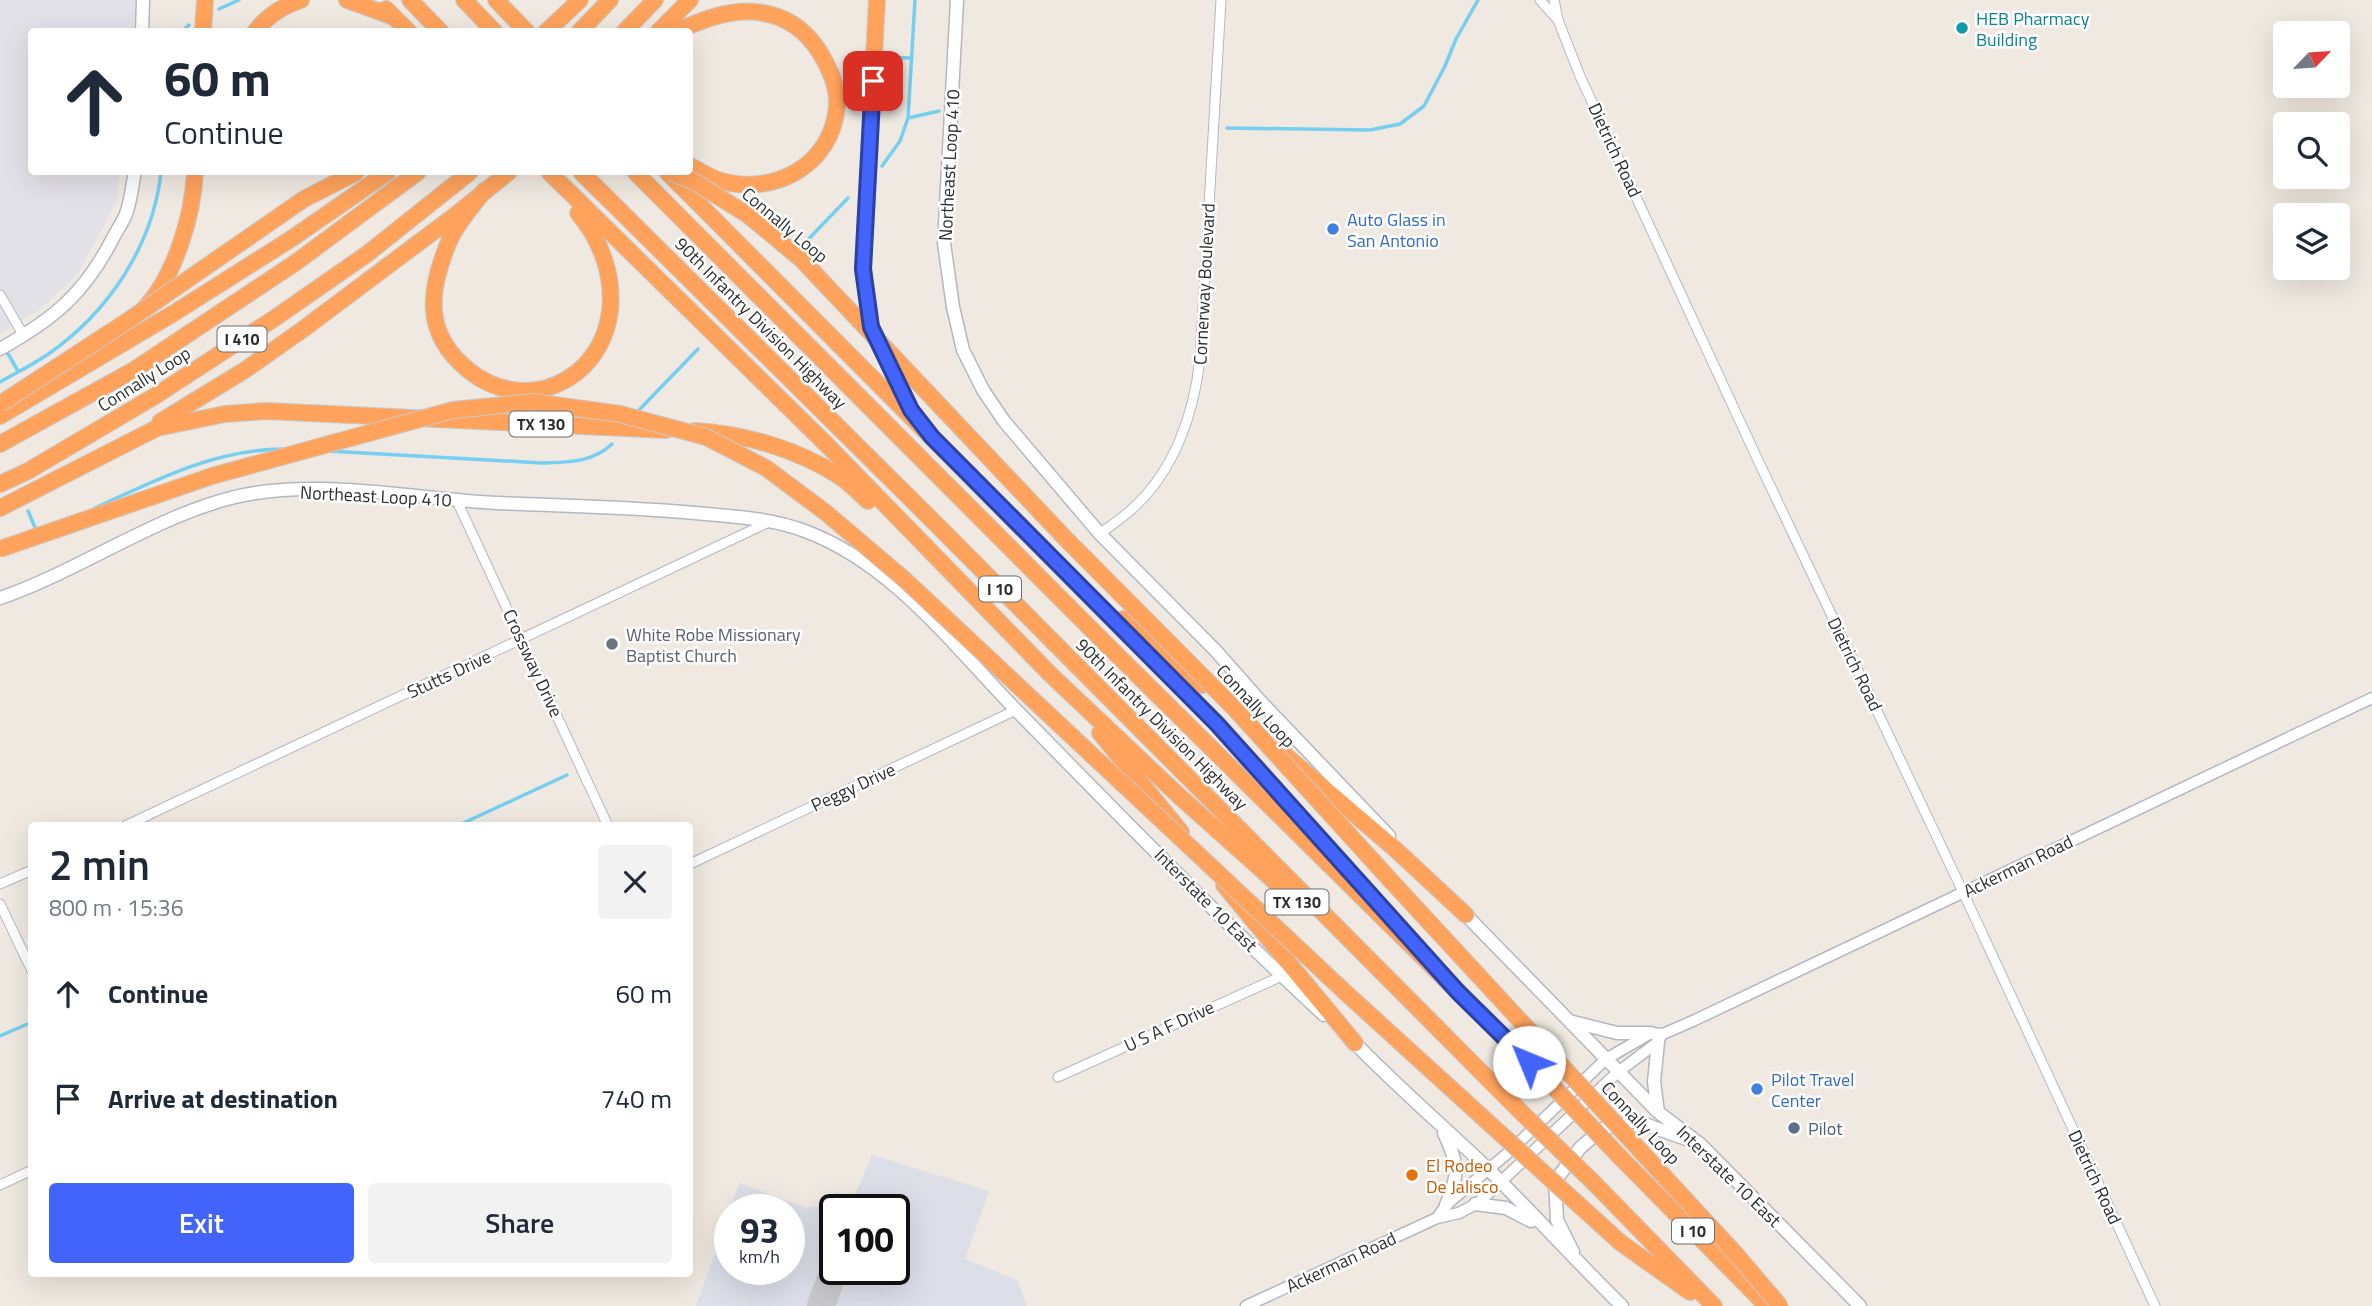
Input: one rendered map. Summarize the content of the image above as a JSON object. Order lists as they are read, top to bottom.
{
  "streets": {
    "highway": [
      "Connally Loop",
      "90th Infantry Division Highway",
      "I 410",
      "TX 130",
      "I 10"
    ],
    "main road": ["Northeast Loop 410", "Interstate 10 East"],
    "street": [
      "Dietrich Road",
      "Cornerway Boulevard",
      "Crossway Drive",
      "Stutts Drive",
      "Peggy Drive",
      "Ackerman Road",
      "U S A F Drive"
    ]
  },
  "crossings": [
    ["Dietrich Road", "Ackerman Road"],
    ["Northeast Loop 410", "Cornerway Boulevard"],
    ["Northeast Loop 410", "Crossway Drive"],
    ["Northeast Loop 410", "Stutts Drive"],
    ["Northeast Loop 410", "Interstate 10 East"],
    ["Cornerway Boulevard", "Interstate 10 East"],
    ["90th Infantry Division Highway", "TX 130"],
    ["Crossway Drive", "Stutts Drive"],
    ["Stutts Drive", "Interstate 10 East"],
    ["Peggy Drive", "Interstate 10 East"],
    ["Ackerman Road", "Interstate 10 East"],
    ["Interstate 10 East", "U S A F Drive"]
  ],
  "places": [
    "HEB Pharmacy Building",
    "Auto Glass in San Antonio",
    "White Robe Missionary Baptist Church",
    "Pilot Travel Center",
    "Pilot",
    "El Rodeo De Jalisco"
  ],
  "north": "top right",
  "page": {
    "turn": ["60 m", "Continue"],
    "heading": ["2 min", "800 m · 15:36"],
    "list": [
      {
        "name": "Continue",
        "value": "60 m"
      },
      {
        "name": "Arrive at destination",
        "value": "740 m"
      }
    ],
    "buttons": ["Exit", "Share"],
    "speed": "93 km/h",
    "limit": "100"
  }
}
